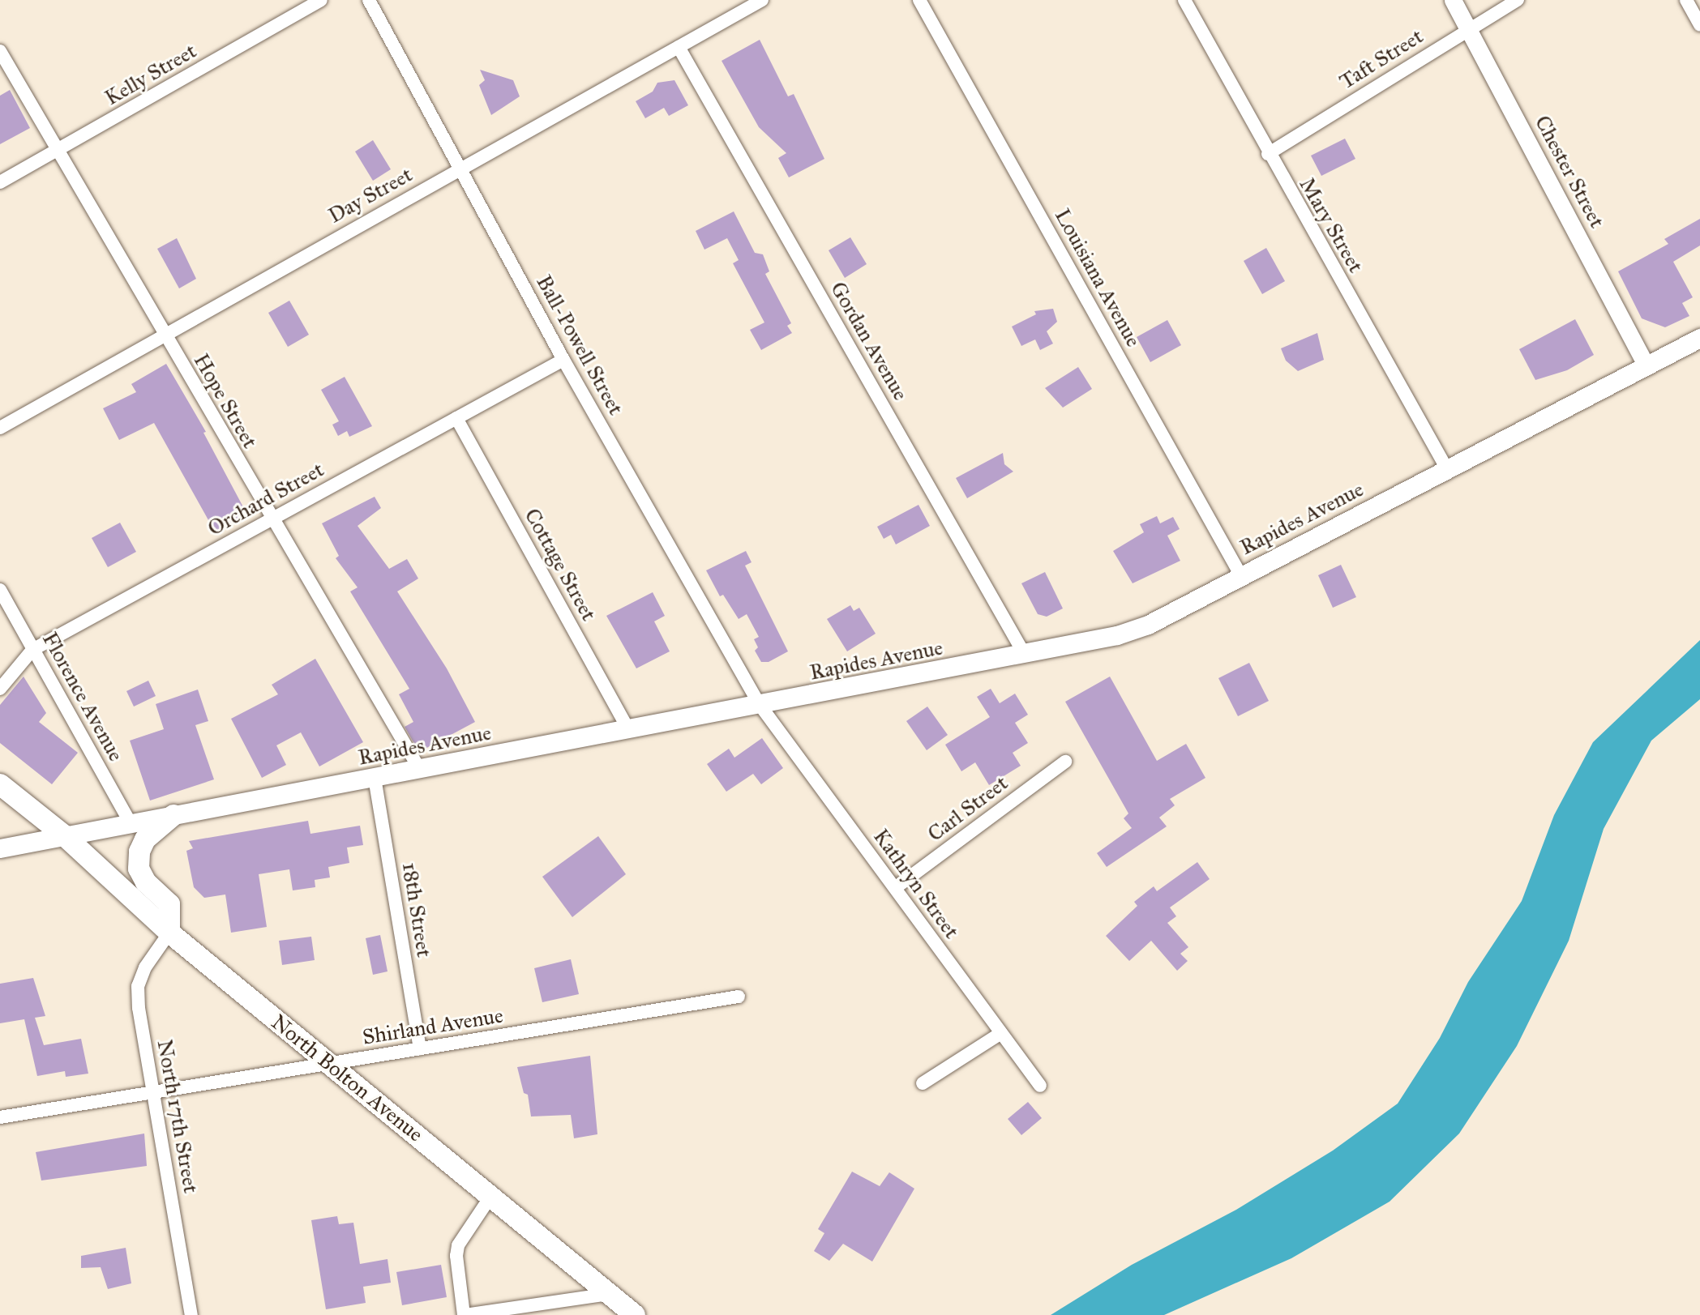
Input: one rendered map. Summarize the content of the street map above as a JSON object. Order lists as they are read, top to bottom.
{
  "streets": {
    "main road": ["Rapides Avenue", "North Bolton Avenue"],
    "street": [
      "Taft Street",
      "Kelly Street",
      "Chester Street",
      "Day Street",
      "Mary Street",
      "Louisiana Avenue",
      "Gordan Avenue",
      "Ball-Powell Street",
      "Hope Street",
      "Orchard Street",
      "Cottage Street",
      "Florence Avenue",
      "Carl Street",
      "Kathryn Street",
      "18th Street",
      "Shirland Avenue",
      "North 17th Street"
    ]
  },
  "crossings": [
    ["Taft Street", "Chester Street"],
    ["Taft Street", "Mary Street"],
    ["Kelly Street", "Hope Street"],
    ["Chester Street", "Rapides Avenue"],
    ["Day Street", "Gordan Avenue"],
    ["Day Street", "Ball-Powell Street"],
    ["Day Street", "Hope Street"],
    ["Mary Street", "Rapides Avenue"],
    ["Louisiana Avenue", "Rapides Avenue"],
    ["Gordan Avenue", "Rapides Avenue"],
    ["Ball-Powell Street", "Orchard Street"],
    ["Ball-Powell Street", "Rapides Avenue"],
    ["Ball-Powell Street", "Kathryn Street"],
    ["Hope Street", "Orchard Street"],
    ["Hope Street", "Rapides Avenue"],
    ["Orchard Street", "Cottage Street"],
    ["Orchard Street", "Florence Avenue"],
    ["Rapides Avenue", "Cottage Street"],
    ["Rapides Avenue", "Florence Avenue"],
    ["Rapides Avenue", "Kathryn Street"],
    ["Rapides Avenue", "18th Street"],
    ["Rapides Avenue", "North Bolton Avenue"],
    ["Carl Street", "Kathryn Street"],
    ["18th Street", "Shirland Avenue"],
    ["Shirland Avenue", "North Bolton Avenue"],
    ["Shirland Avenue", "North 17th Street"],
    ["North Bolton Avenue", "North 17th Street"]
  ]
}
